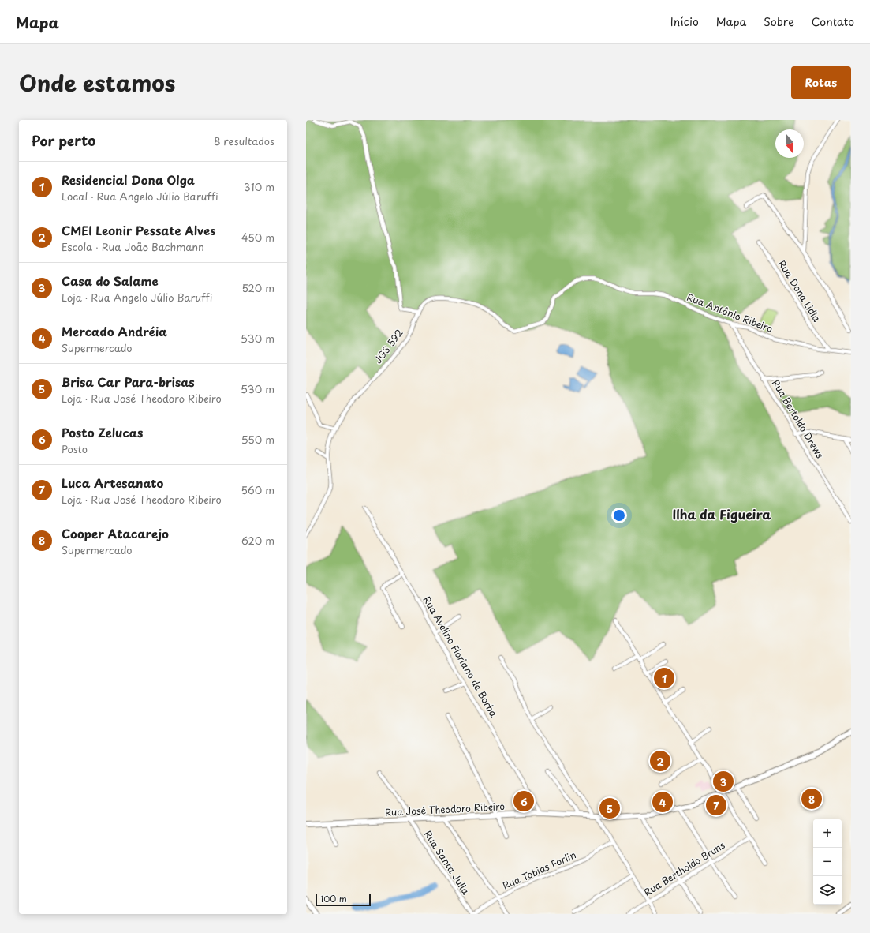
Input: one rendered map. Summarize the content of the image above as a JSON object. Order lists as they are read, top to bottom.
{
  "streets": {
    "main road": ["Rua José Theodoro Ribeiro"],
    "street": [
      "Rua Dona Lidia",
      "Rua Antônio Ribeiro",
      "JGS 592",
      "Rua Bertoldo Drews",
      "Rua Avelino Floriano de Borba",
      "Rua Santa Julia",
      "Rua Bertholdo Bruns",
      "Rua Tobias Forlin"
    ]
  },
  "crossings": [
    ["Rua Dona Lidia", "Rua Antônio Ribeiro"],
    ["Rua Antônio Ribeiro", "JGS 592"],
    ["Rua Antônio Ribeiro", "Rua Bertoldo Drews"],
    ["Rua Avelino Floriano de Borba", "Rua José Theodoro Ribeiro"],
    ["Rua José Theodoro Ribeiro", "Rua Santa Julia"],
    ["Rua Santa Julia", "Rua Tobias Forlin"]
  ],
  "districts": ["Ilha da Figueira"],
  "scale_bar": "100 m",
  "north": "bottom",
  "page": {
    "header": "Mapa",
    "nav": [
      "Início",
      "Mapa",
      "Sobre",
      "Contato"
    ],
    "title": "Onde estamos",
    "buttons": "Rotas",
    "heading": ["Por perto", "8 resultados"],
    "list": [
      {
        "mark": "1",
        "name": "Residencial Dona Olga",
        "note": "Local · Rua Angelo Júlio Baruffi",
        "value": "310 m"
      },
      {
        "mark": "2",
        "name": "CMEI Leonir Pessate Alves",
        "note": "Escola · Rua João Bachmann",
        "value": "450 m"
      },
      {
        "mark": "3",
        "name": "Casa do Salame",
        "note": "Loja · Rua Angelo Júlio Baruffi",
        "value": "520 m"
      },
      {
        "mark": "4",
        "name": "Mercado Andréia",
        "note": "Supermercado",
        "value": "530 m"
      },
      {
        "mark": "5",
        "name": "Brisa Car Para-brisas",
        "note": "Loja · Rua José Theodoro Ribeiro",
        "value": "530 m"
      },
      {
        "mark": "6",
        "name": "Posto Zelucas",
        "note": "Posto",
        "value": "550 m"
      },
      {
        "mark": "7",
        "name": "Luca Artesanato",
        "note": "Loja · Rua José Theodoro Ribeiro",
        "value": "560 m"
      },
      {
        "mark": "8",
        "name": "Cooper Atacarejo",
        "note": "Supermercado",
        "value": "620 m"
      }
    ],
    "pins": [
      "1",
      "2",
      "3",
      "8",
      "6",
      "4",
      "7",
      "5"
    ],
    "map_buttons": ["+", "−"],
    "scale": "100 m"
  }
}
